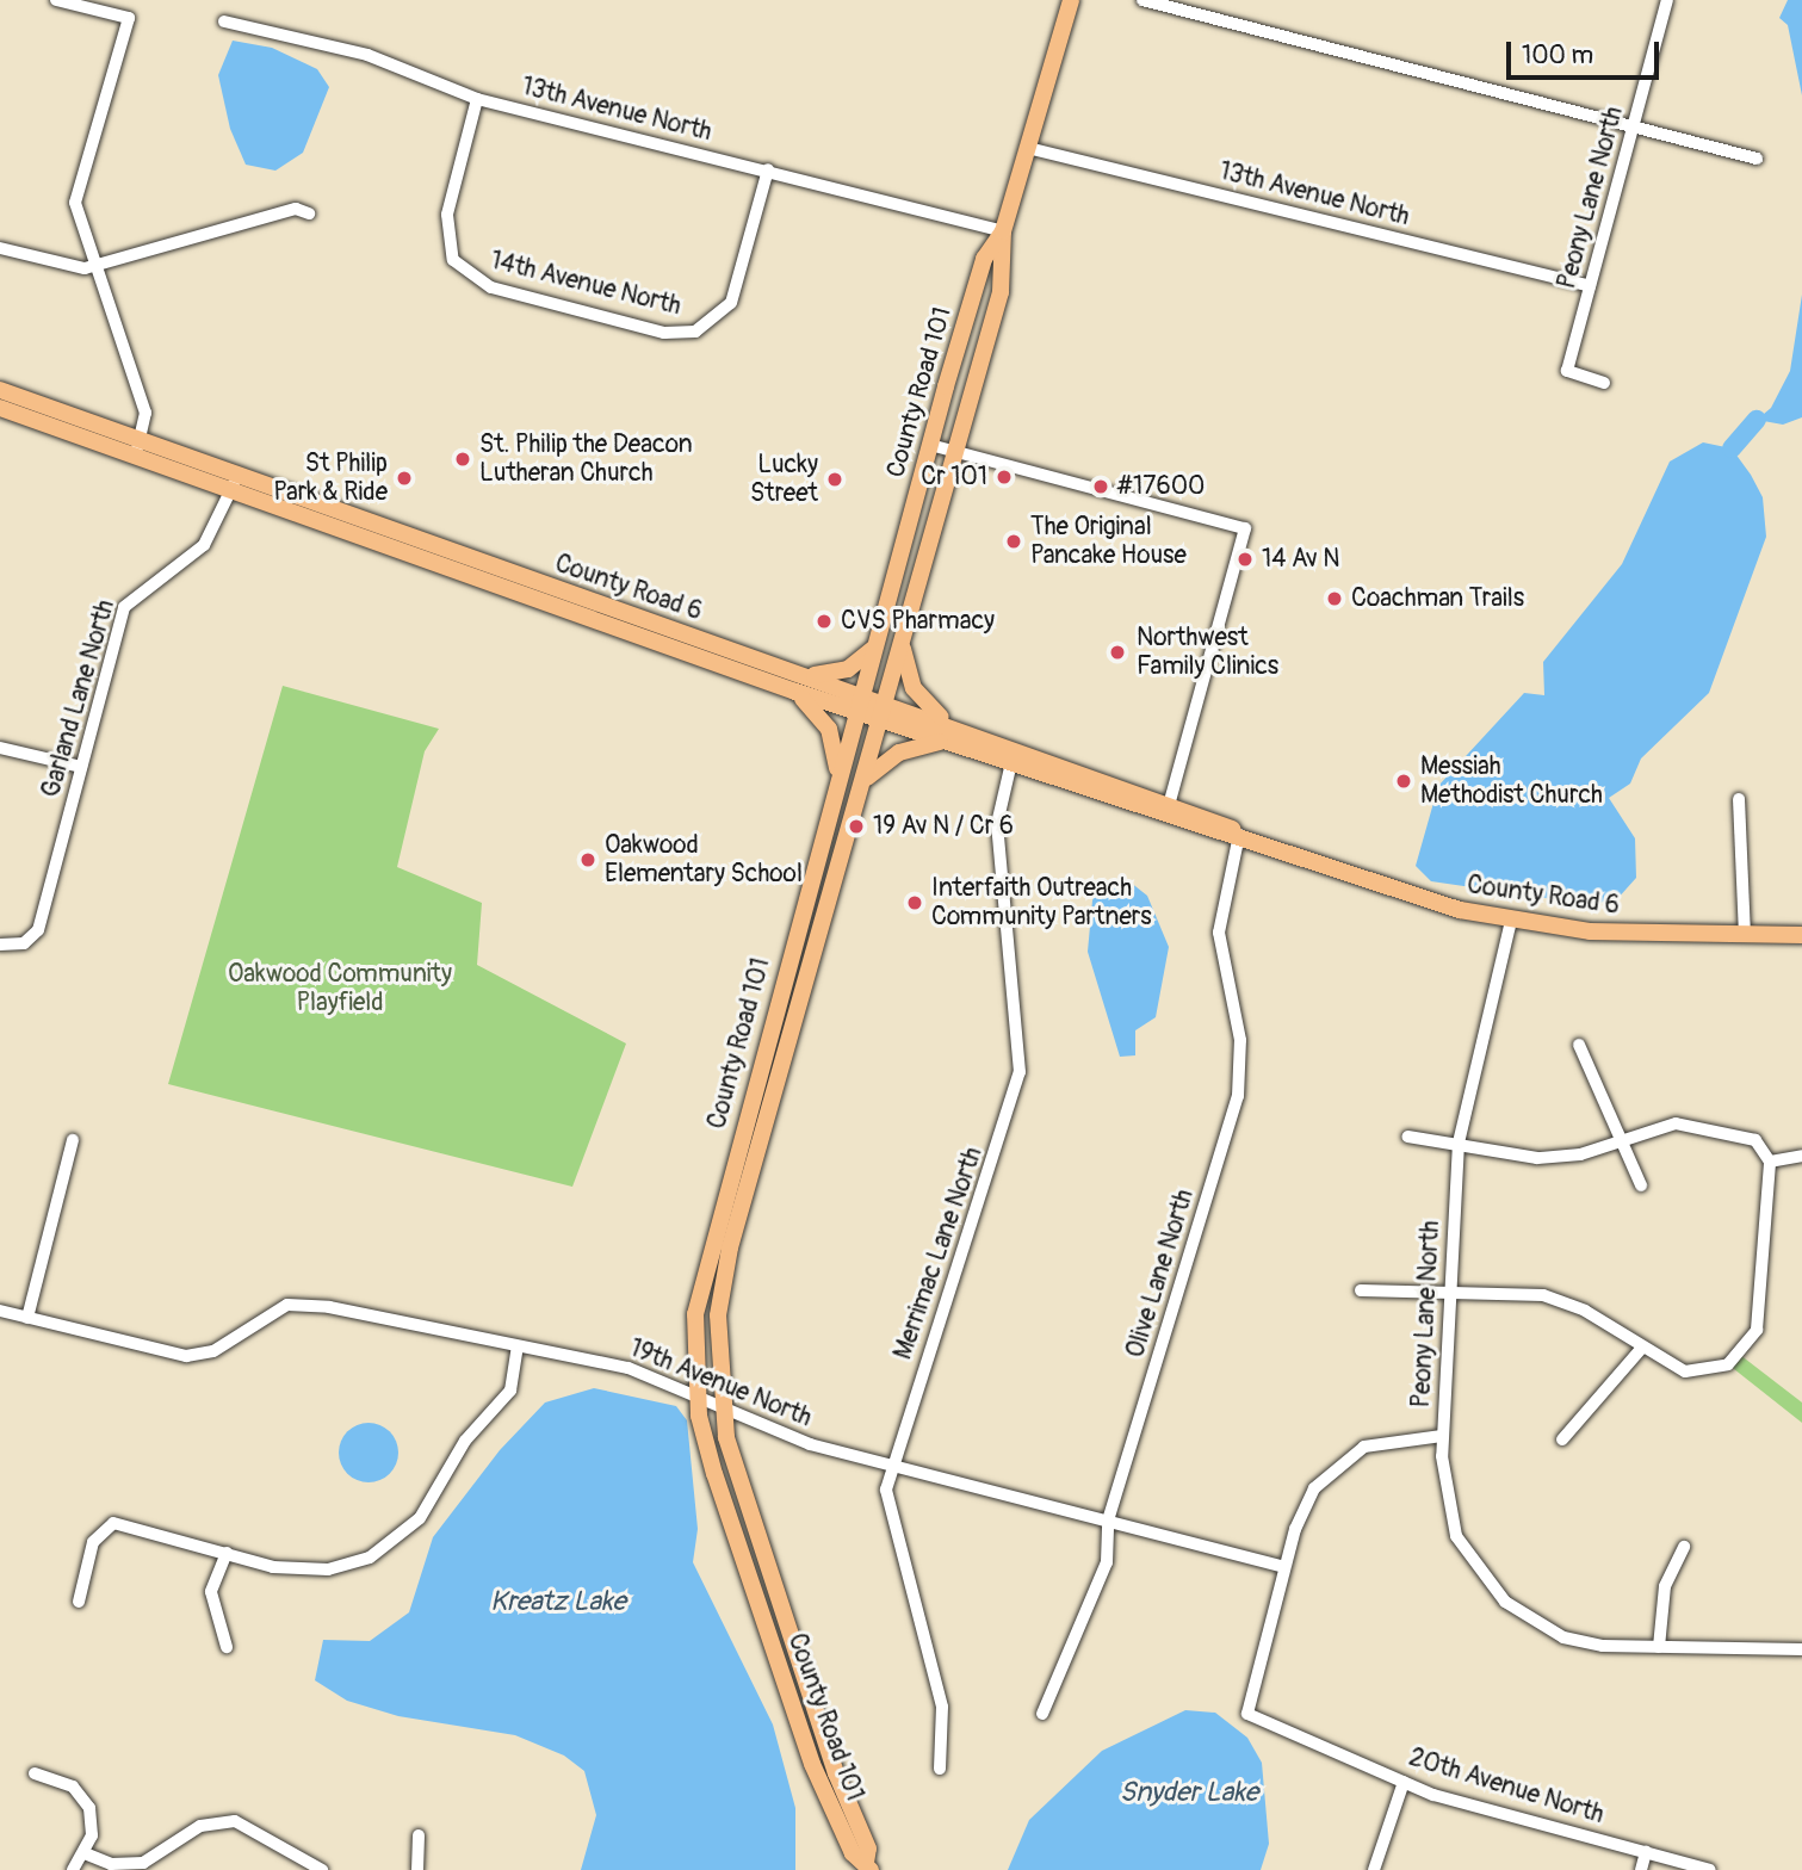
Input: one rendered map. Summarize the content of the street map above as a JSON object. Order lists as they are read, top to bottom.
{
  "streets": {
    "main road": ["County Road 101", "County Road 6"],
    "street": [
      "13th Avenue North",
      "Peony Lane North",
      "14th Avenue North",
      "Garland Lane North",
      "Merrimac Lane North",
      "Olive Lane North",
      "19th Avenue North",
      "20th Avenue North"
    ]
  },
  "crossings": [
    ["13th Avenue North", "Peony Lane North"],
    ["13th Avenue North", "14th Avenue North"],
    ["13th Avenue North", "County Road 101"],
    ["Peony Lane North", "County Road 6"],
    ["Peony Lane North", "19th Avenue North"],
    ["Peony Lane North", "20th Avenue North"],
    ["County Road 101", "County Road 6"],
    ["County Road 101", "19th Avenue North"],
    ["County Road 6", "Garland Lane North"],
    ["County Road 6", "Merrimac Lane North"],
    ["County Road 6", "Olive Lane North"],
    ["Merrimac Lane North", "19th Avenue North"],
    ["Olive Lane North", "19th Avenue North"]
  ],
  "water": ["Kreatz Lake", "Snyder Lake"],
  "parks": ["Oakwood Community Playfield"],
  "places": [
    "St. Philip the Deacon Lutheran Church",
    "Cr 101",
    "St Philip Park & Ride",
    "Lucky Street",
    "#17600",
    "The Original Pancake House",
    "14 Av N",
    "Coachman Trails",
    "CVS Pharmacy",
    "Northwest Family Clinics",
    "Messiah Methodist Church",
    "19 Av N / Cr 6",
    "Oakwood Elementary School",
    "Interfaith Outreach Community Partners"
  ],
  "scale_bar": "100 m"
}
